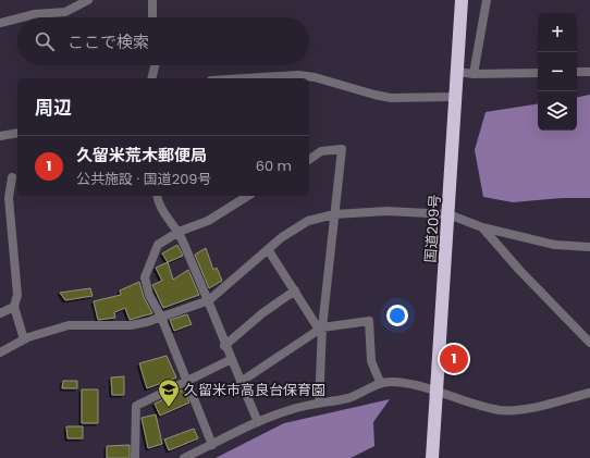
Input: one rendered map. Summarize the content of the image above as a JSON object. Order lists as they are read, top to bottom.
{
  "streets": {
    "highway": ["国道209号"]
  },
  "places": {
    "school or university": ["久留米市高良台保育園"]
  },
  "page": {
    "map_buttons": ["+", "−"],
    "search": "ここで検索",
    "heading": "周辺",
    "list": [
      {
        "mark": "1",
        "name": "久留米荒木郵便局",
        "note": "公共施設 · 国道209号",
        "value": "60 m"
      }
    ],
    "pins": "1"
  }
}
